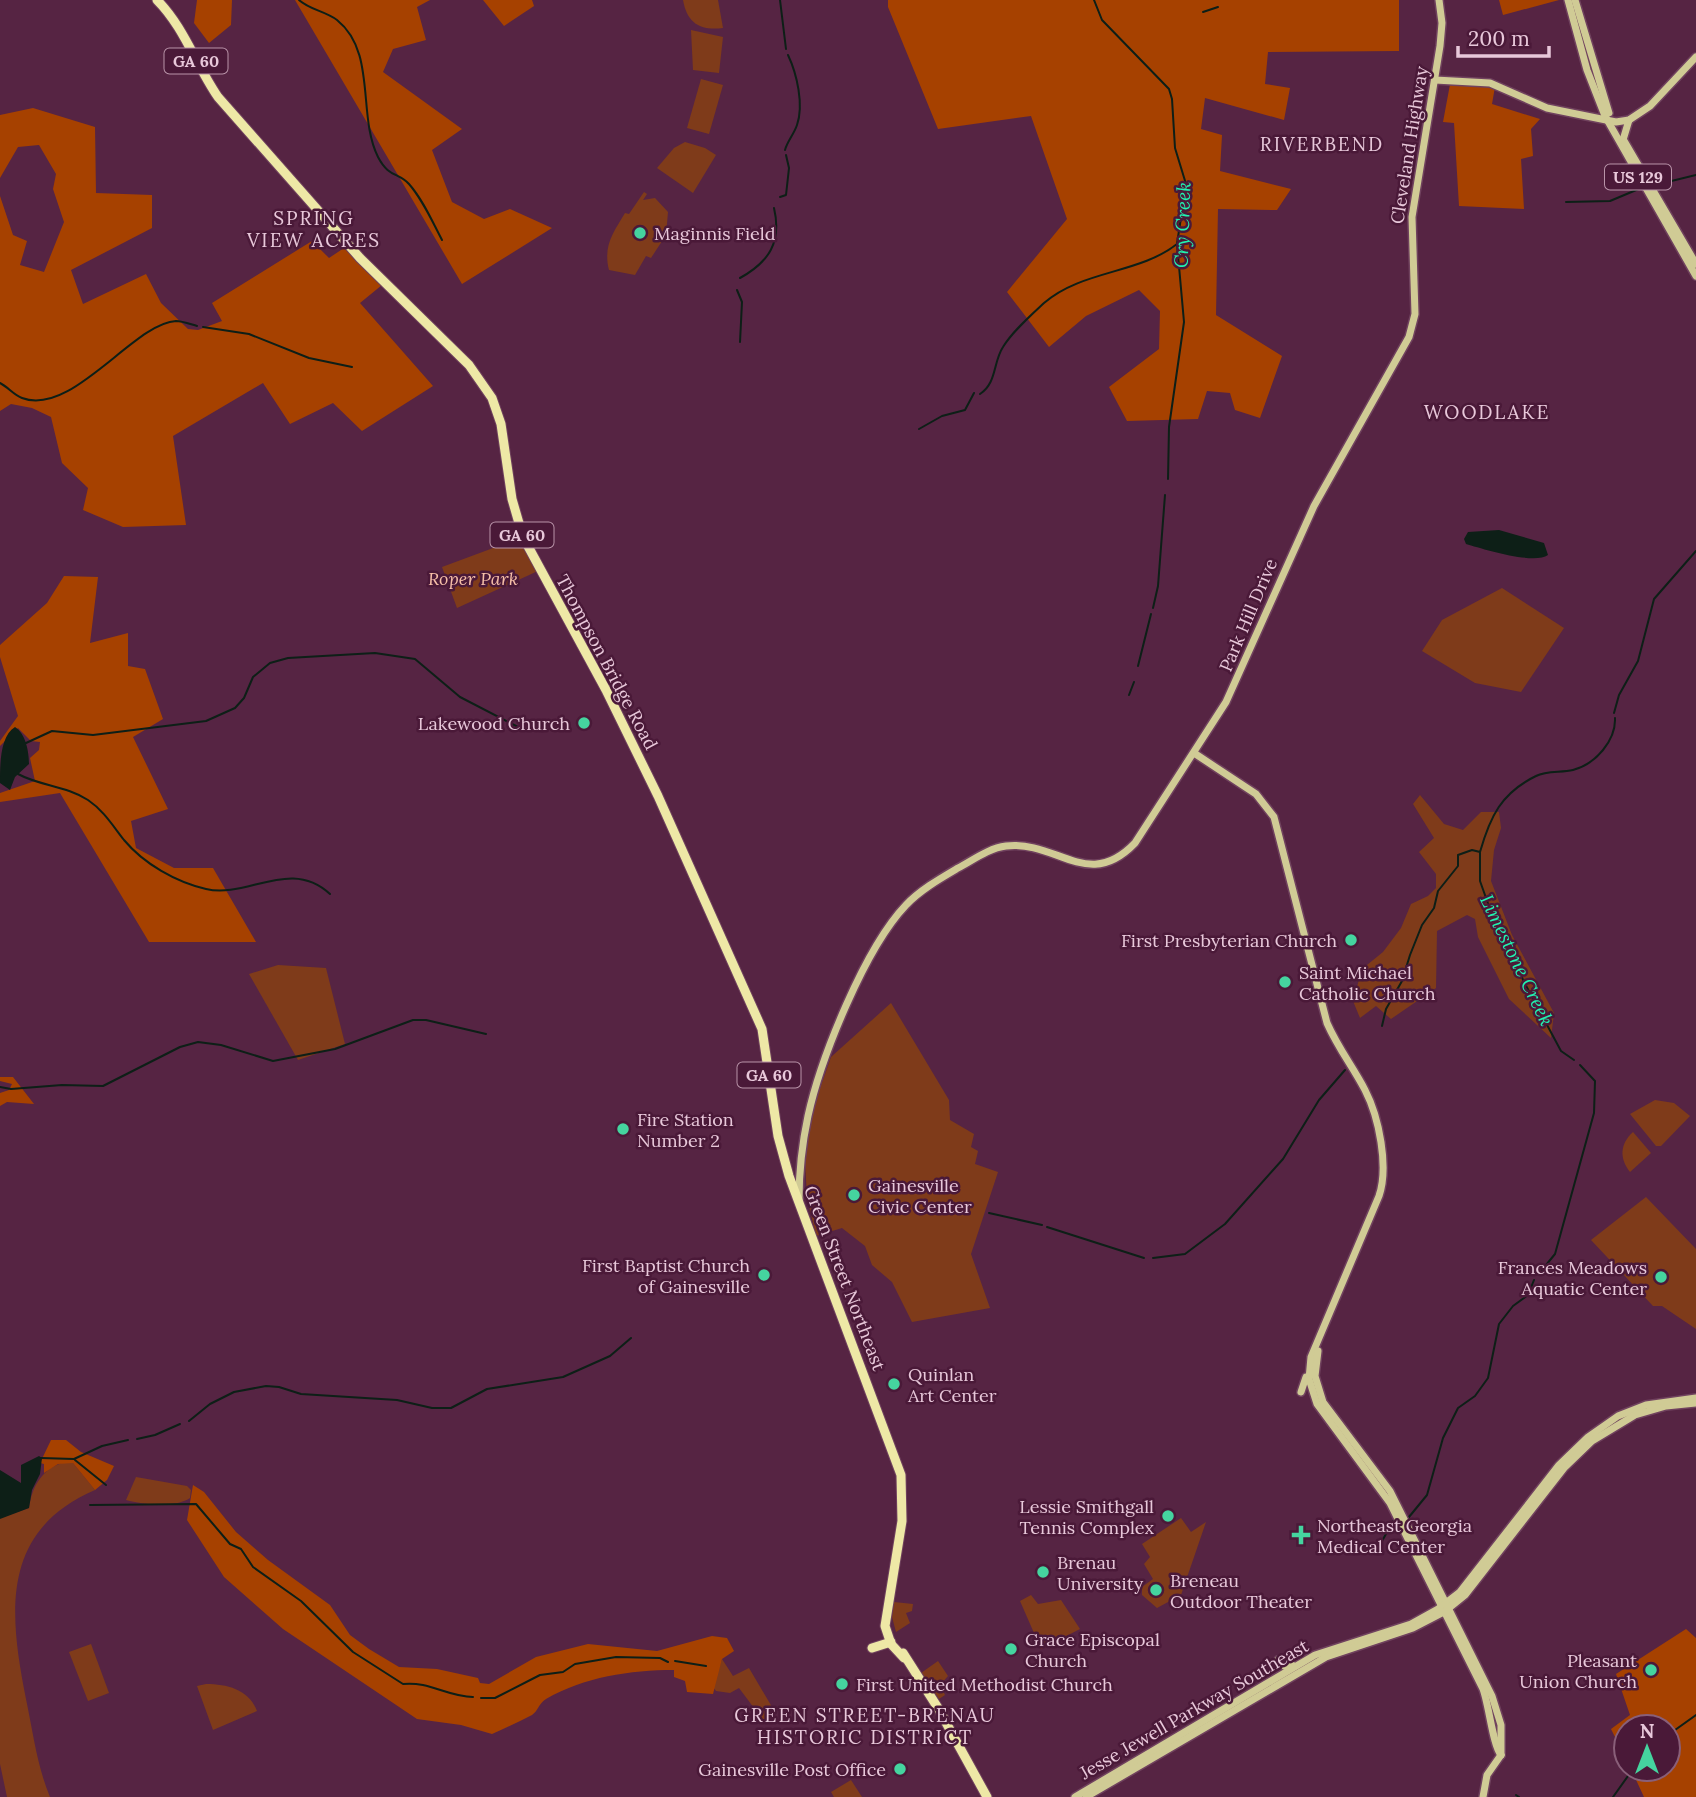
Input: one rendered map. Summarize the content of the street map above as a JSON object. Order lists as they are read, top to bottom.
{
  "streets": {
    "highway": ["GA 60", "Thompson Bridge Road", "Green Street Northeast"],
    "main road": [
      "Cleveland Highway",
      "US 129",
      "Park Hill Drive",
      "Jesse Jewell Parkway Southeast"
    ]
  },
  "crossings": [
    ["Cleveland Highway", "Park Hill Drive"],
    ["Park Hill Drive", "Green Street Northeast"],
    ["Thompson Bridge Road", "Green Street Northeast"]
  ],
  "districts": [
    "RIVERBEND",
    "SPRING VIEW ACRES",
    "WOODLAKE",
    "GREEN STREET-BRENAU HISTORIC DISTRICT"
  ],
  "water": ["Cry Creek", "Limestone Creek"],
  "parks": ["Roper Park"],
  "places": {
    "other": [
      "Maginnis Field",
      "Lakewood Church",
      "First Presbyterian Church",
      "Saint Michael Catholic Church",
      "Fire Station Number 2",
      "Gainesville Civic Center",
      "First Baptist Church of Gainesville",
      "Frances Meadows Aquatic Center",
      "Quinlan Art Center",
      "Lessie Smithgall Tennis Complex",
      "Brenau University",
      "Breneau Outdoor Theater",
      "Grace Episcopal Church",
      "Pleasant Union Church",
      "First United Methodist Church",
      "Gainesville Post Office"
    ],
    "health": ["Northeast Georgia Medical Center"]
  },
  "scale_bar": "200 m",
  "north": "top"
}
